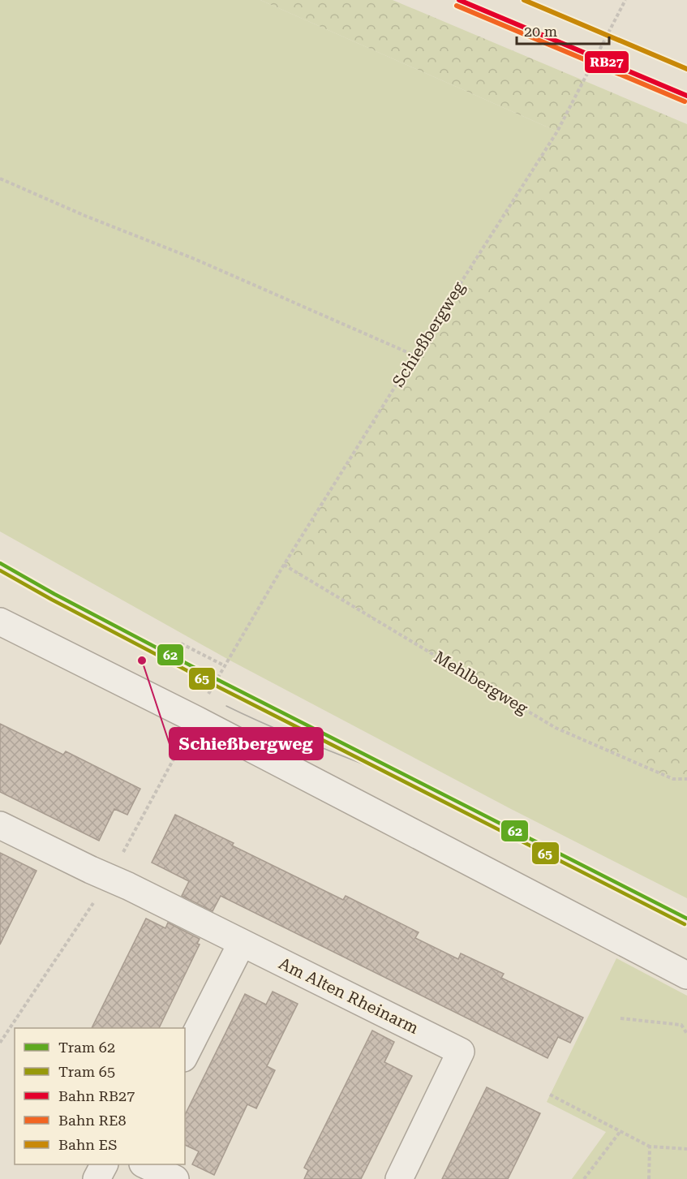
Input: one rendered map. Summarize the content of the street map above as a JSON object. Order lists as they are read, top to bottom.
{
  "streets": {
    "street": ["Am Alten Rheinarm"],
    "path": ["Schießbergweg", "Mehlbergweg"]
  },
  "crossings": [
    ["Schießbergweg", "Mehlbergweg"]
  ],
  "places": ["Schießbergweg"],
  "lines": [
    "rail line RB27",
    "rail line ES",
    "rail line RE8",
    "tram line 62",
    "tram line 65"
  ],
  "legend": [
    "Tram 62",
    "Tram 65",
    "Bahn RB27",
    "Bahn RE8",
    "Bahn ES"
  ],
  "scale_bar": "20 m"
}
